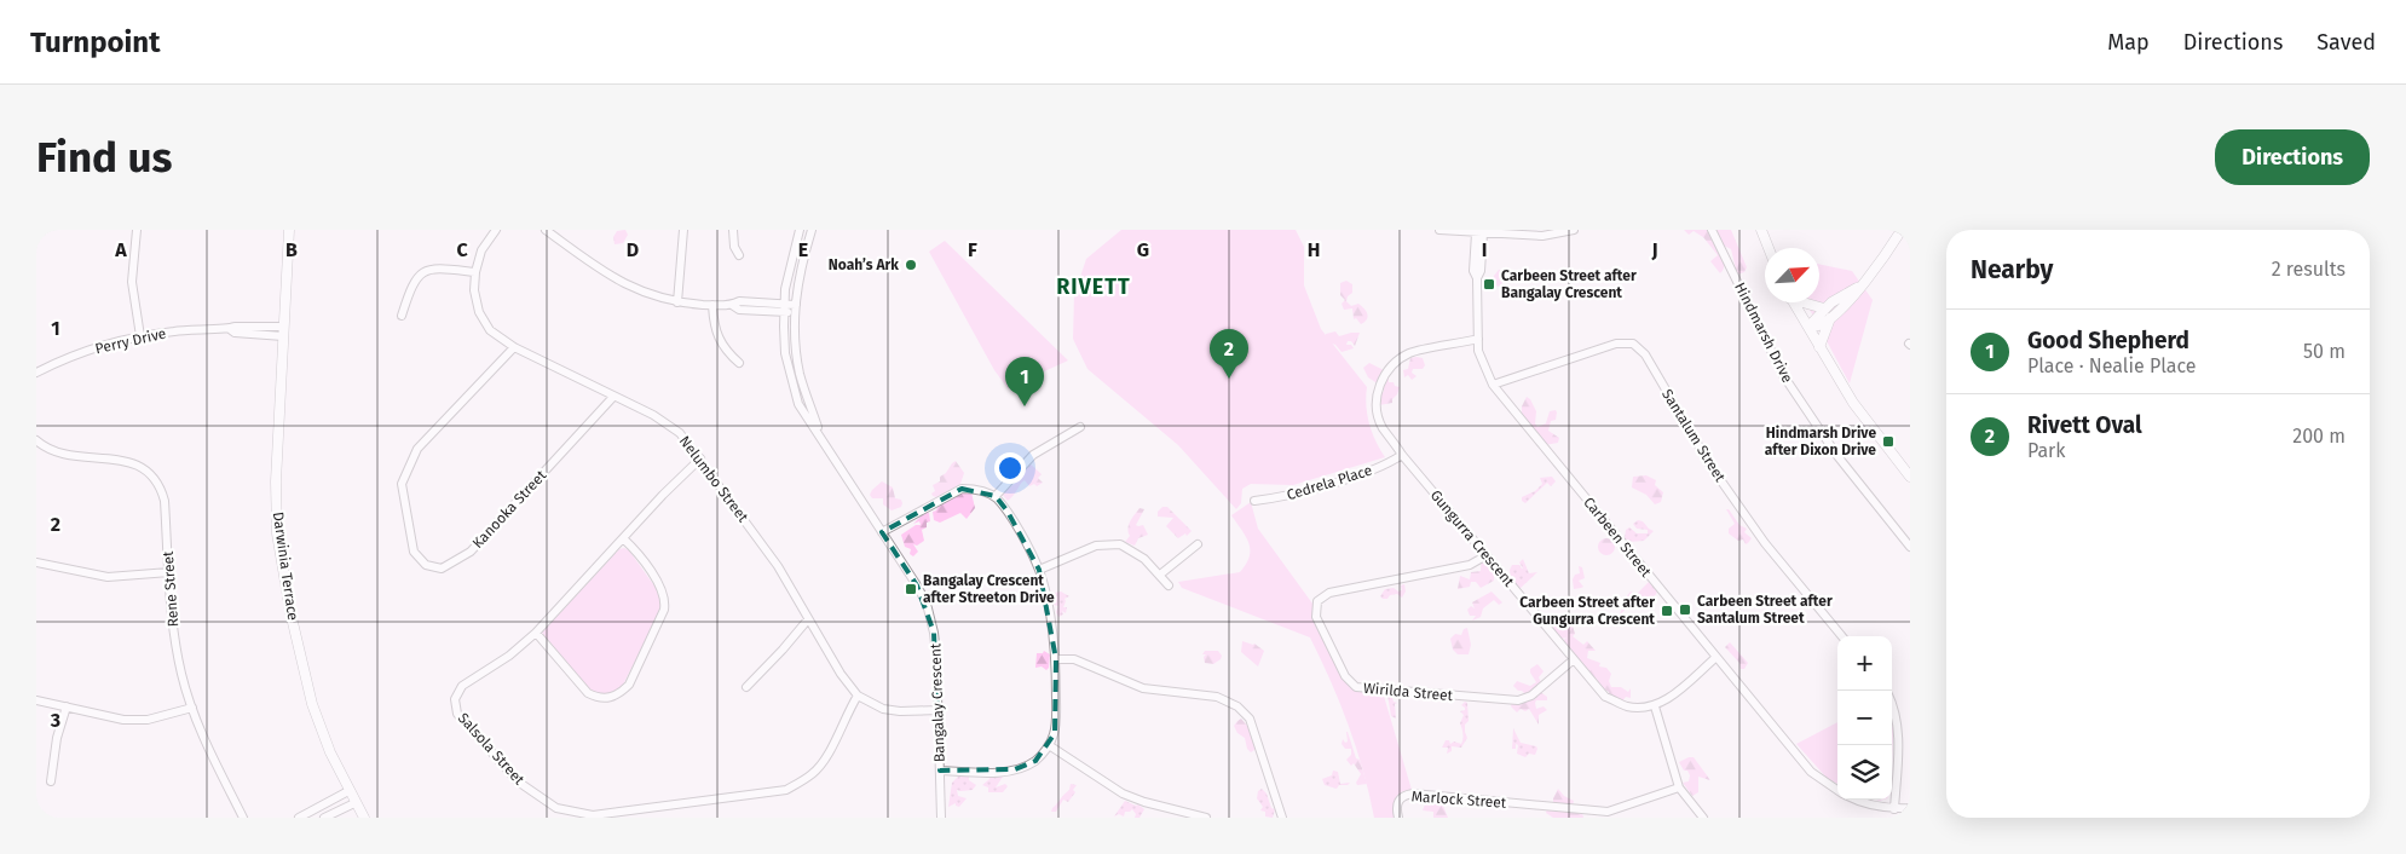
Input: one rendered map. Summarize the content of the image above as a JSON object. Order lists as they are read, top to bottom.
{
  "streets": {
    "main road": ["Darwinia Terrace"],
    "street": [
      "Hindmarsh Drive",
      "Perry Drive",
      "Santalum Street",
      "Nelumbo Street",
      "Cedrela Place",
      "Kanooka Street",
      "Carbeen Street",
      "Gungurra Crescent",
      "Rene Street",
      "Wirilda Street",
      "Bangalay Crescent",
      "Salsola Street",
      "Marlock Street"
    ]
  },
  "crossings": [
    ["Perry Drive", "Darwinia Terrace"],
    ["Santalum Street", "Carbeen Street"],
    ["Nelumbo Street", "Kanooka Street"],
    ["Nelumbo Street", "Bangalay Crescent"],
    ["Nelumbo Street", "Salsola Street"],
    ["Cedrela Place", "Gungurra Crescent"],
    ["Carbeen Street", "Gungurra Crescent"],
    ["Gungurra Crescent", "Wirilda Street"]
  ],
  "districts": ["RIVETT"],
  "places": {
    "other": ["Noah’s Ark"],
    "transit": [
      "Carbeen Street after Bangalay Crescent",
      "Hindmarsh Drive after Dixon Drive",
      "Bangalay Crescent after Streeton Drive",
      "Carbeen Street after Santalum Street",
      "Carbeen Street after Gungurra Crescent"
    ]
  },
  "north": "top right",
  "page": {
    "header": "Turnpoint",
    "nav": ["Map", "Directions", "Saved"],
    "buttons": "Directions",
    "title": "Find us",
    "heading": ["Nearby", "2 results"],
    "list": [
      {
        "mark": "1",
        "name": "Good Shepherd",
        "note": "Place · Nealie Place",
        "value": "50 m"
      },
      {
        "mark": "2",
        "name": "Rivett Oval",
        "note": "Park",
        "value": "200 m"
      }
    ],
    "pins": ["2", "1"],
    "map_buttons": ["+", "−"]
  },
  "grid": {
    "columns": [
      "A",
      "B",
      "C",
      "D",
      "E",
      "F",
      "G",
      "H",
      "I",
      "J"
    ],
    "rows": ["1", "2", "3"]
  }
}
